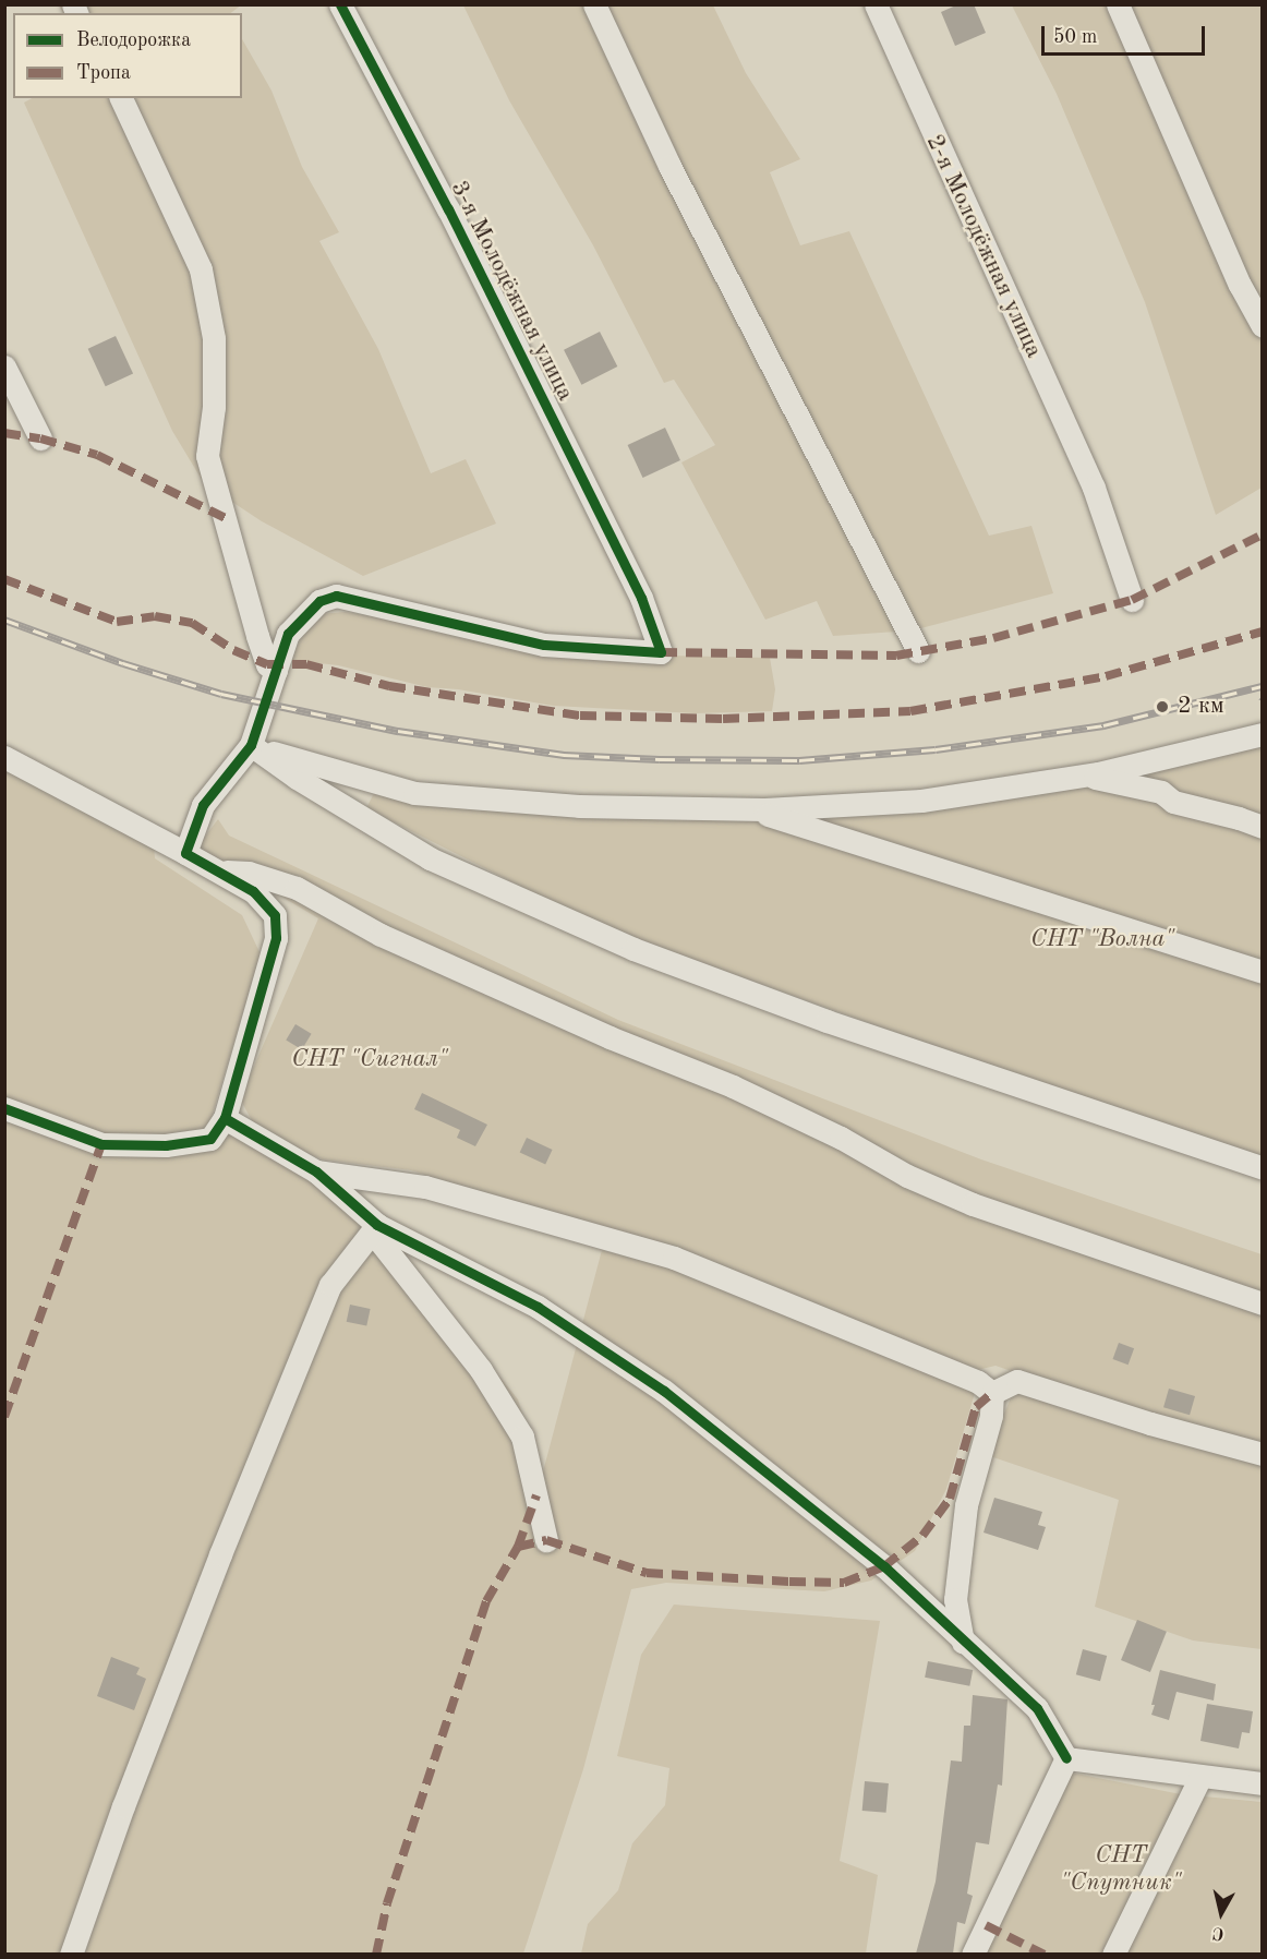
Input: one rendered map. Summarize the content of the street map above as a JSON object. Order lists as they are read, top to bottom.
{
  "streets": {
    "street": ["2-я Молодёжная улица", "3-я Молодёжная улица"]
  },
  "parks": ["СНТ \"Волна\"", "СНТ \"Сигнал\"", "СНТ \"Спутник\""],
  "places": ["2 км"],
  "legend": ["Велодорожка", "Тропа"],
  "scale_bar": "50 m",
  "north": "bottom"
}
